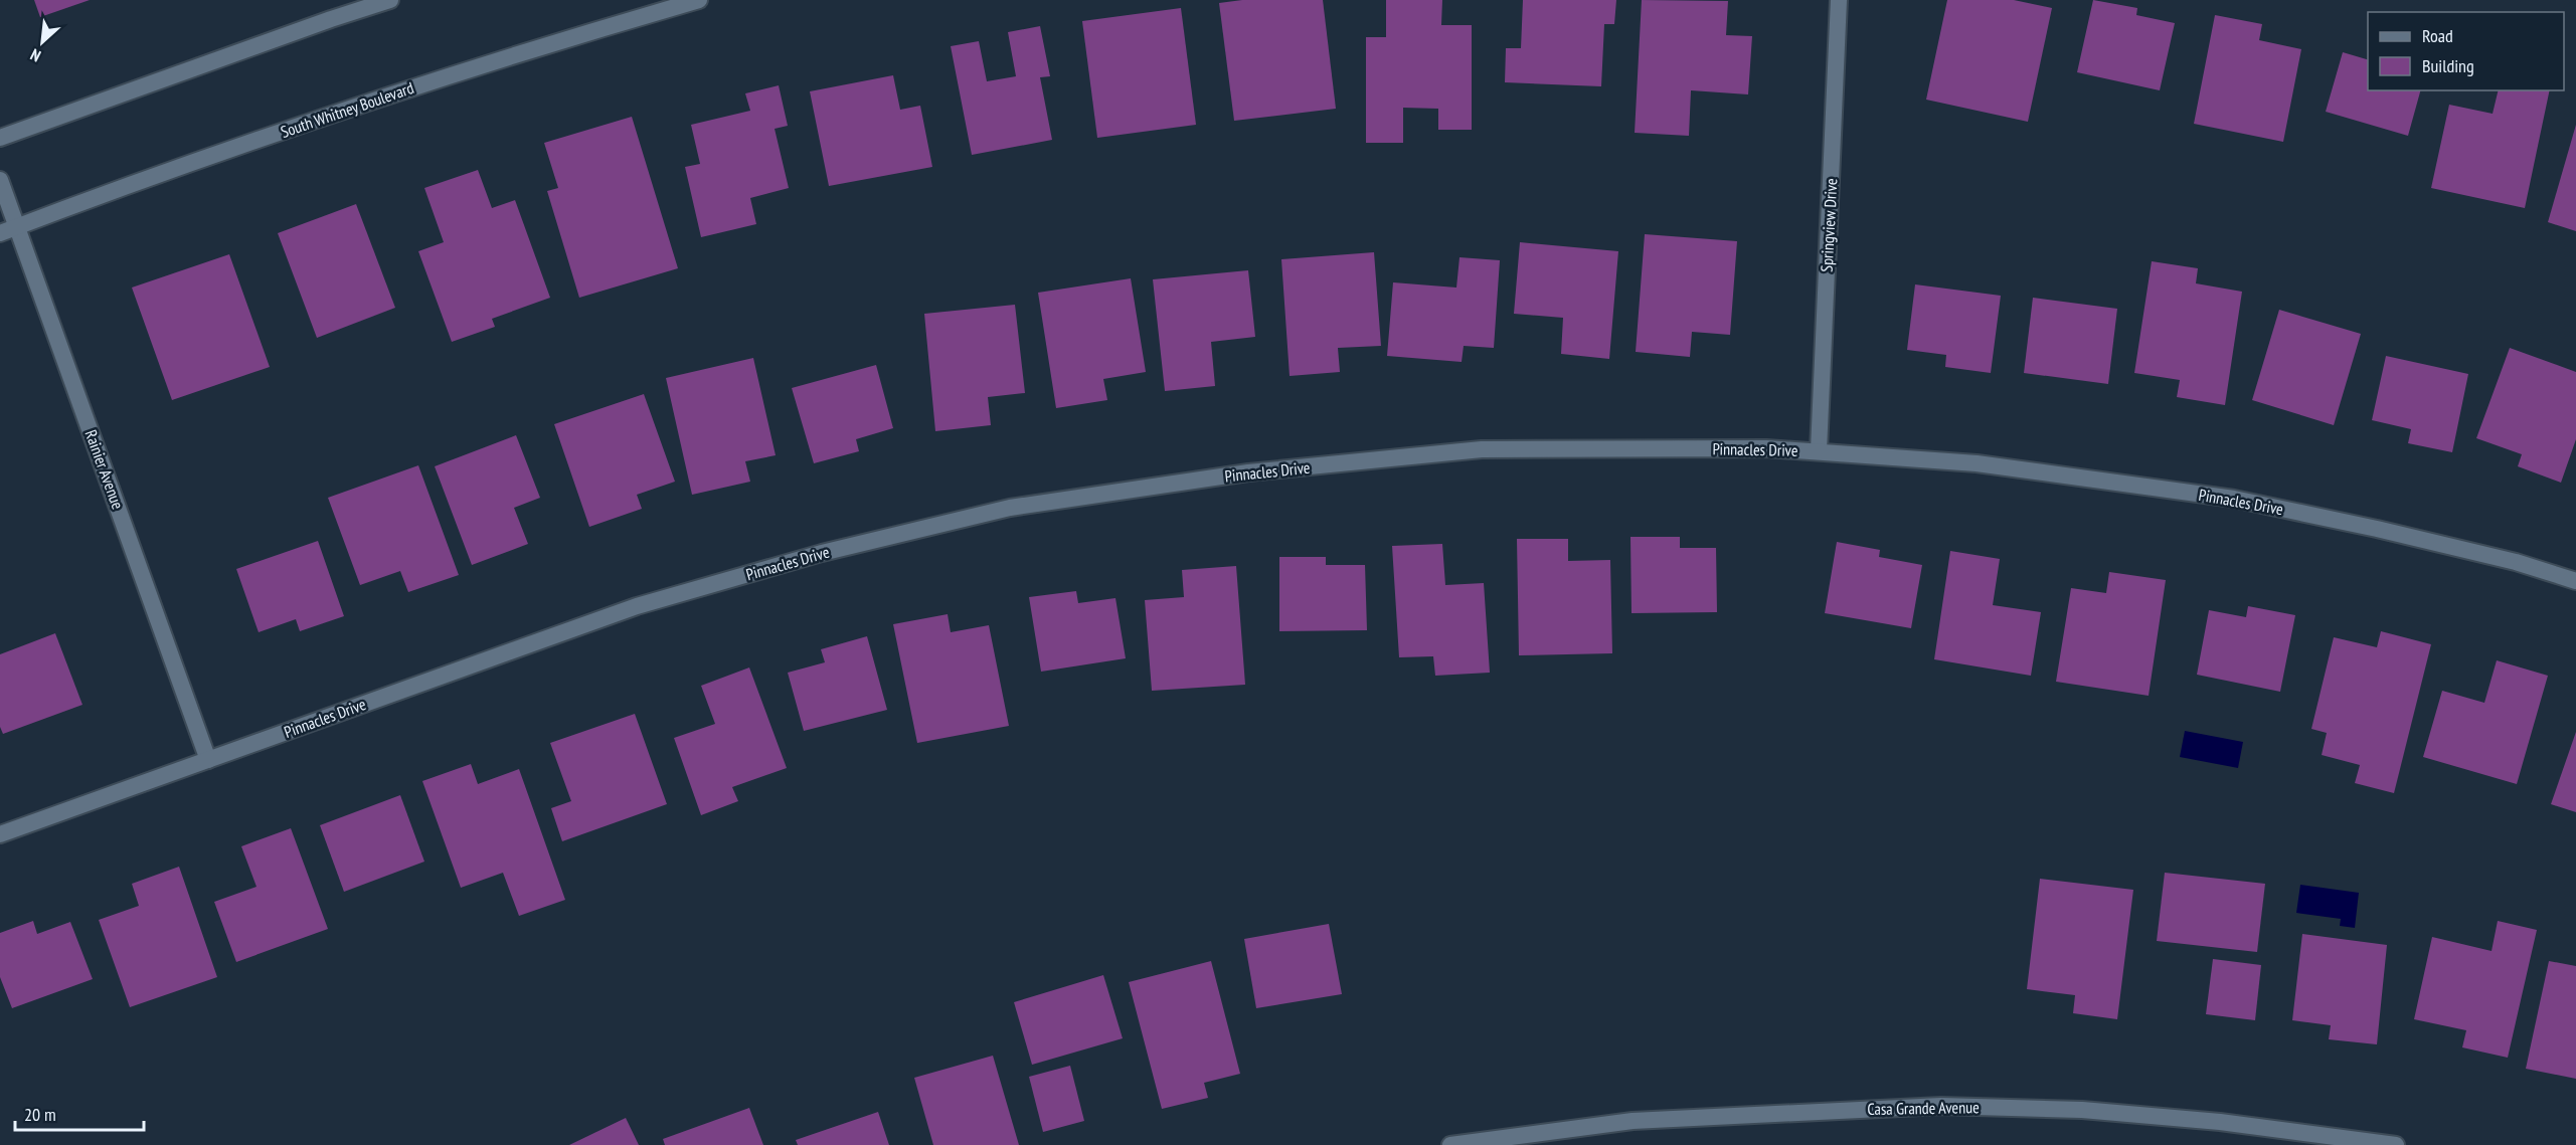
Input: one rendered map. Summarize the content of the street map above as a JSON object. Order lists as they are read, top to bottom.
{
  "streets": {
    "street": [
      "South Whitney Boulevard",
      "Springview Drive",
      "Pinnacles Drive",
      "Rainier Avenue",
      "Casa Grande Avenue"
    ]
  },
  "crossings": [
    ["South Whitney Boulevard", "Rainier Avenue"],
    ["Springview Drive", "Pinnacles Drive"],
    ["Pinnacles Drive", "Rainier Avenue"]
  ],
  "legend": ["Road", "Building"],
  "scale_bar": "20 m",
  "north": "bottom left"
}
